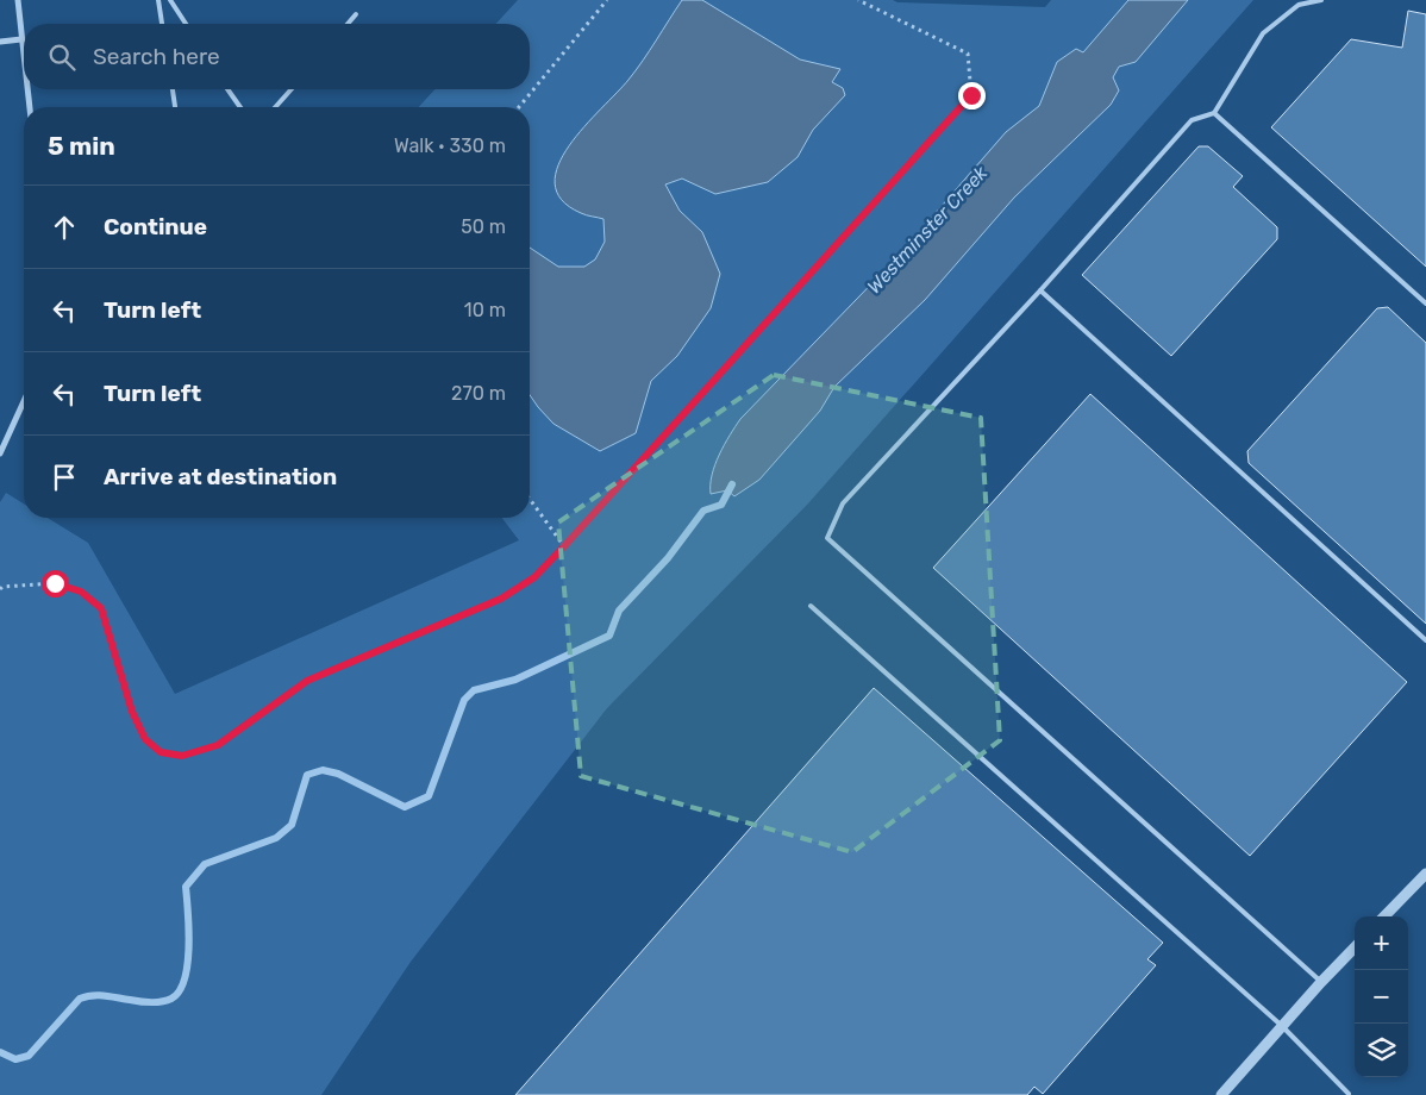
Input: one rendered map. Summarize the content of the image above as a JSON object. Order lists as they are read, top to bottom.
{
  "water": ["Westminster Creek"],
  "page": {
    "search": "Search here",
    "heading": ["5 min", "Walk · 330 m"],
    "list": [
      ["Continue", "50 m"],
      ["Turn left", "10 m"],
      ["Turn left", "270 m"],
      "Arrive at destination"
    ],
    "map_buttons": ["+", "−"]
  }
}
